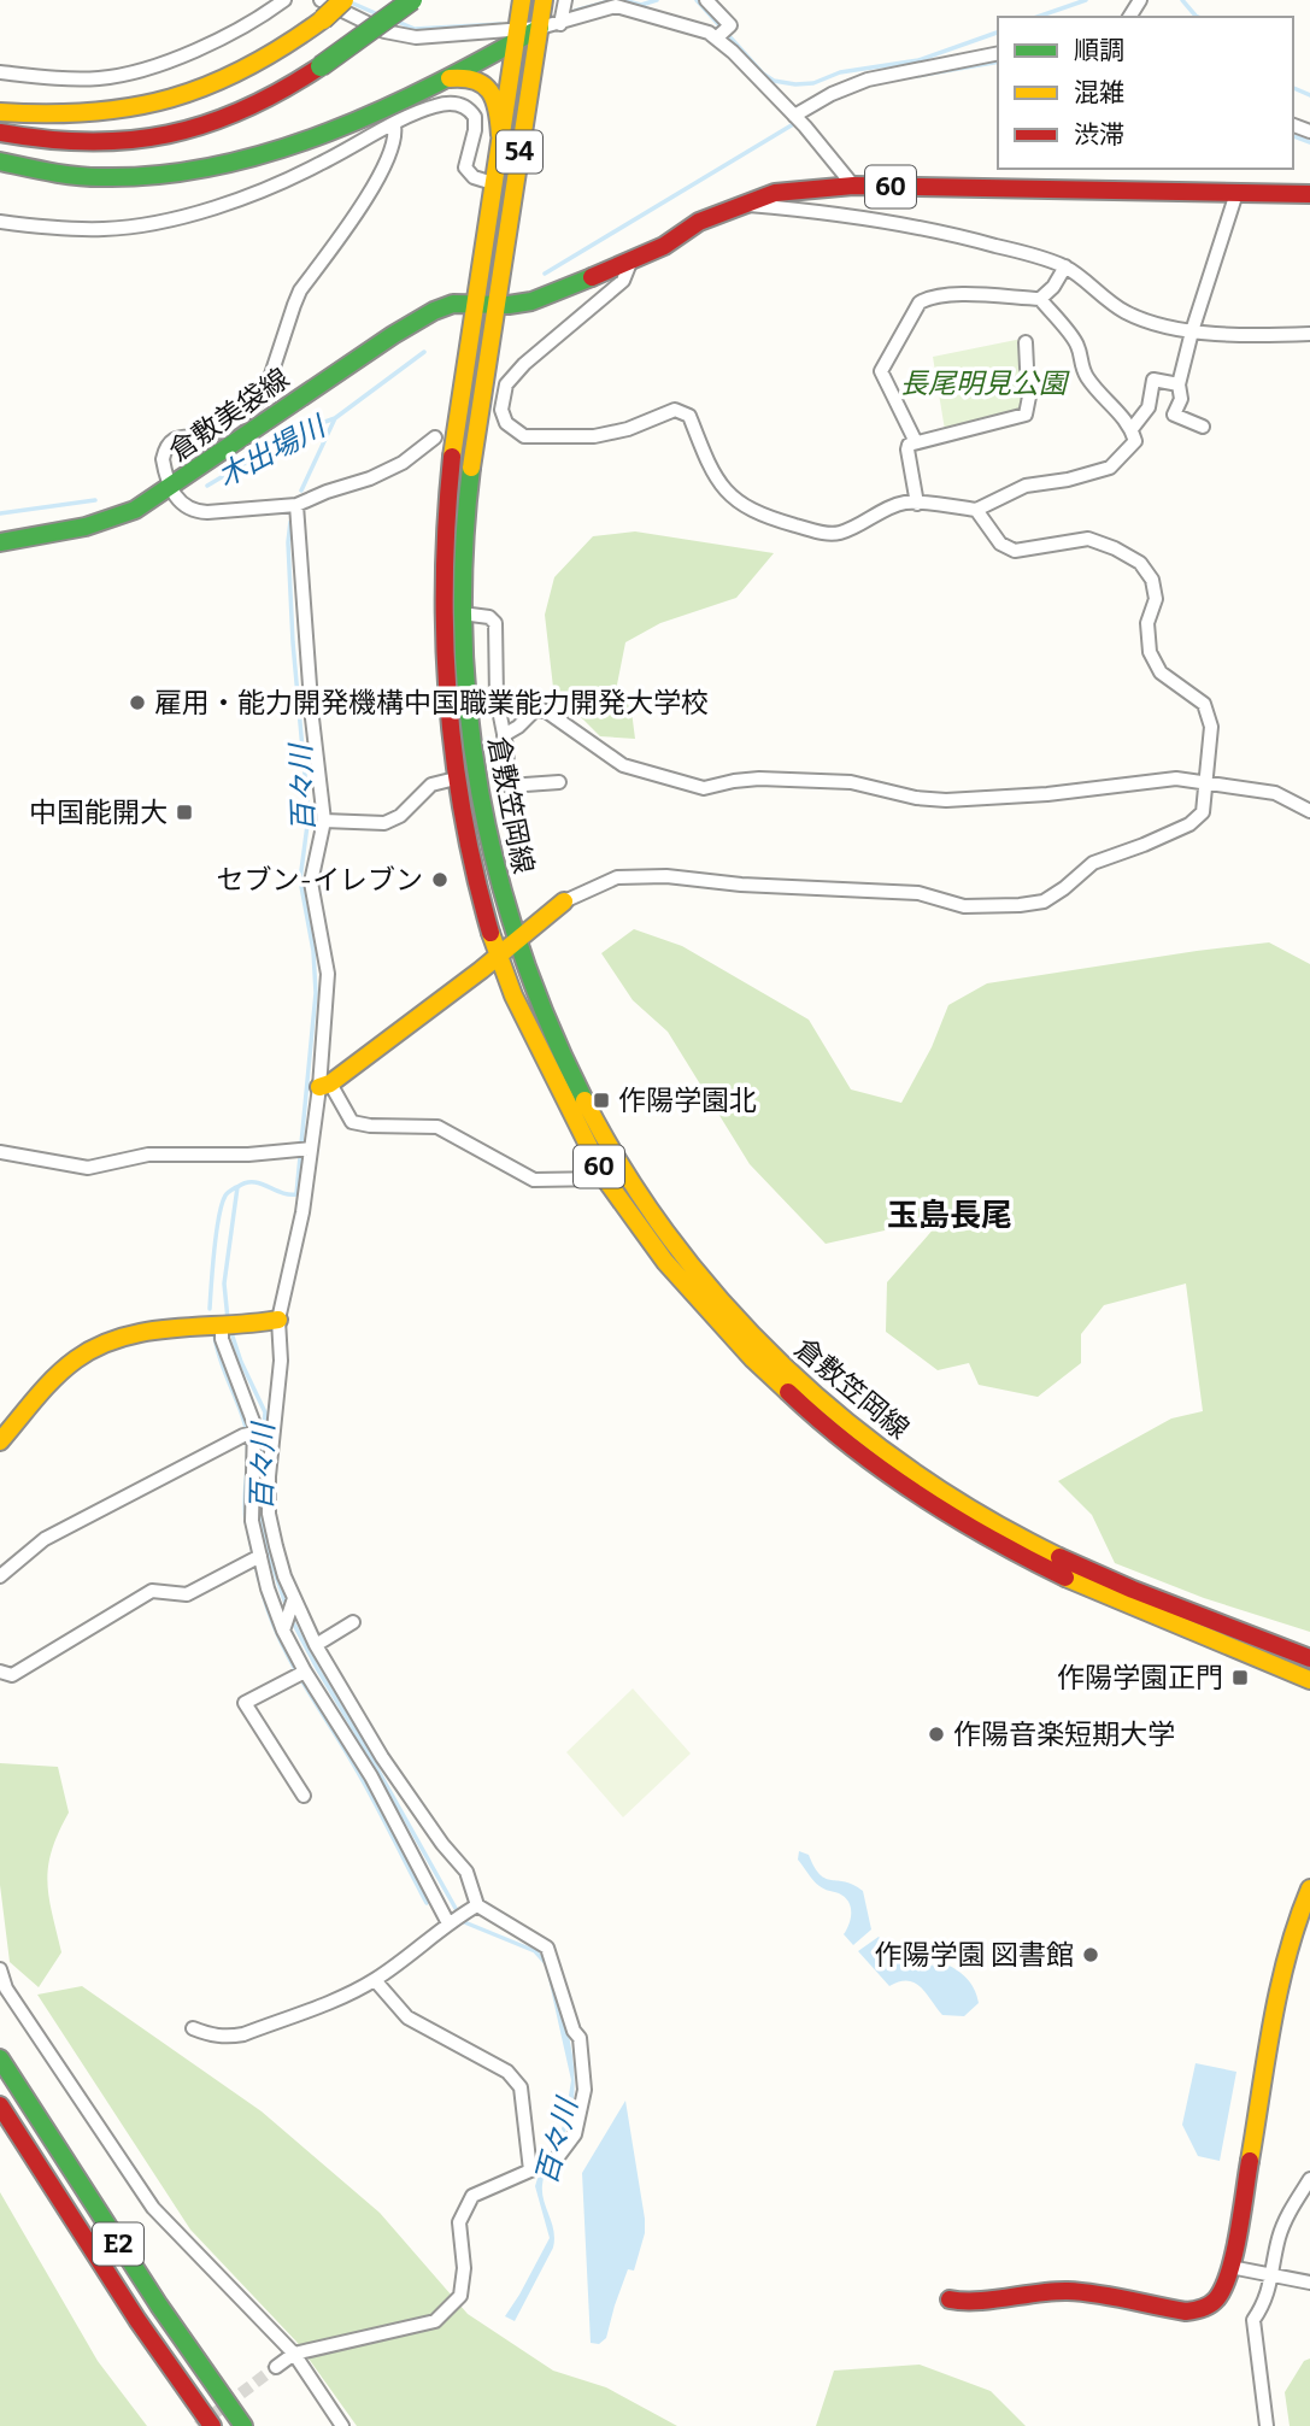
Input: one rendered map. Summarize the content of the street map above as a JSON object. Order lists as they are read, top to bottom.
{
  "streets": {
    "main road": [
      "54",
      "60",
      "倉敷美袋線",
      "倉敷笠岡線",
      "E2"
    ]
  },
  "crossings": [
    ["54", "60"],
    ["54", "倉敷美袋線"],
    ["54", "倉敷笠岡線"],
    ["60", "倉敷美袋線"],
    ["60", "倉敷笠岡線"],
    ["倉敷美袋線", "倉敷笠岡線"]
  ],
  "districts": ["玉島長尾"],
  "water": ["木出場川", "百々川"],
  "parks": ["長尾明見公園"],
  "places": {
    "other": [
      "雇用・能力開発機構中国職業能力開発大学校",
      "セブン-イレブン",
      "作陽音楽短期大学",
      "作陽学園 図書館"
    ],
    "transit": ["中国能開大", "作陽学園北", "作陽学園正門"]
  },
  "legend": ["順調", "混雑", "渋滞"]
}
